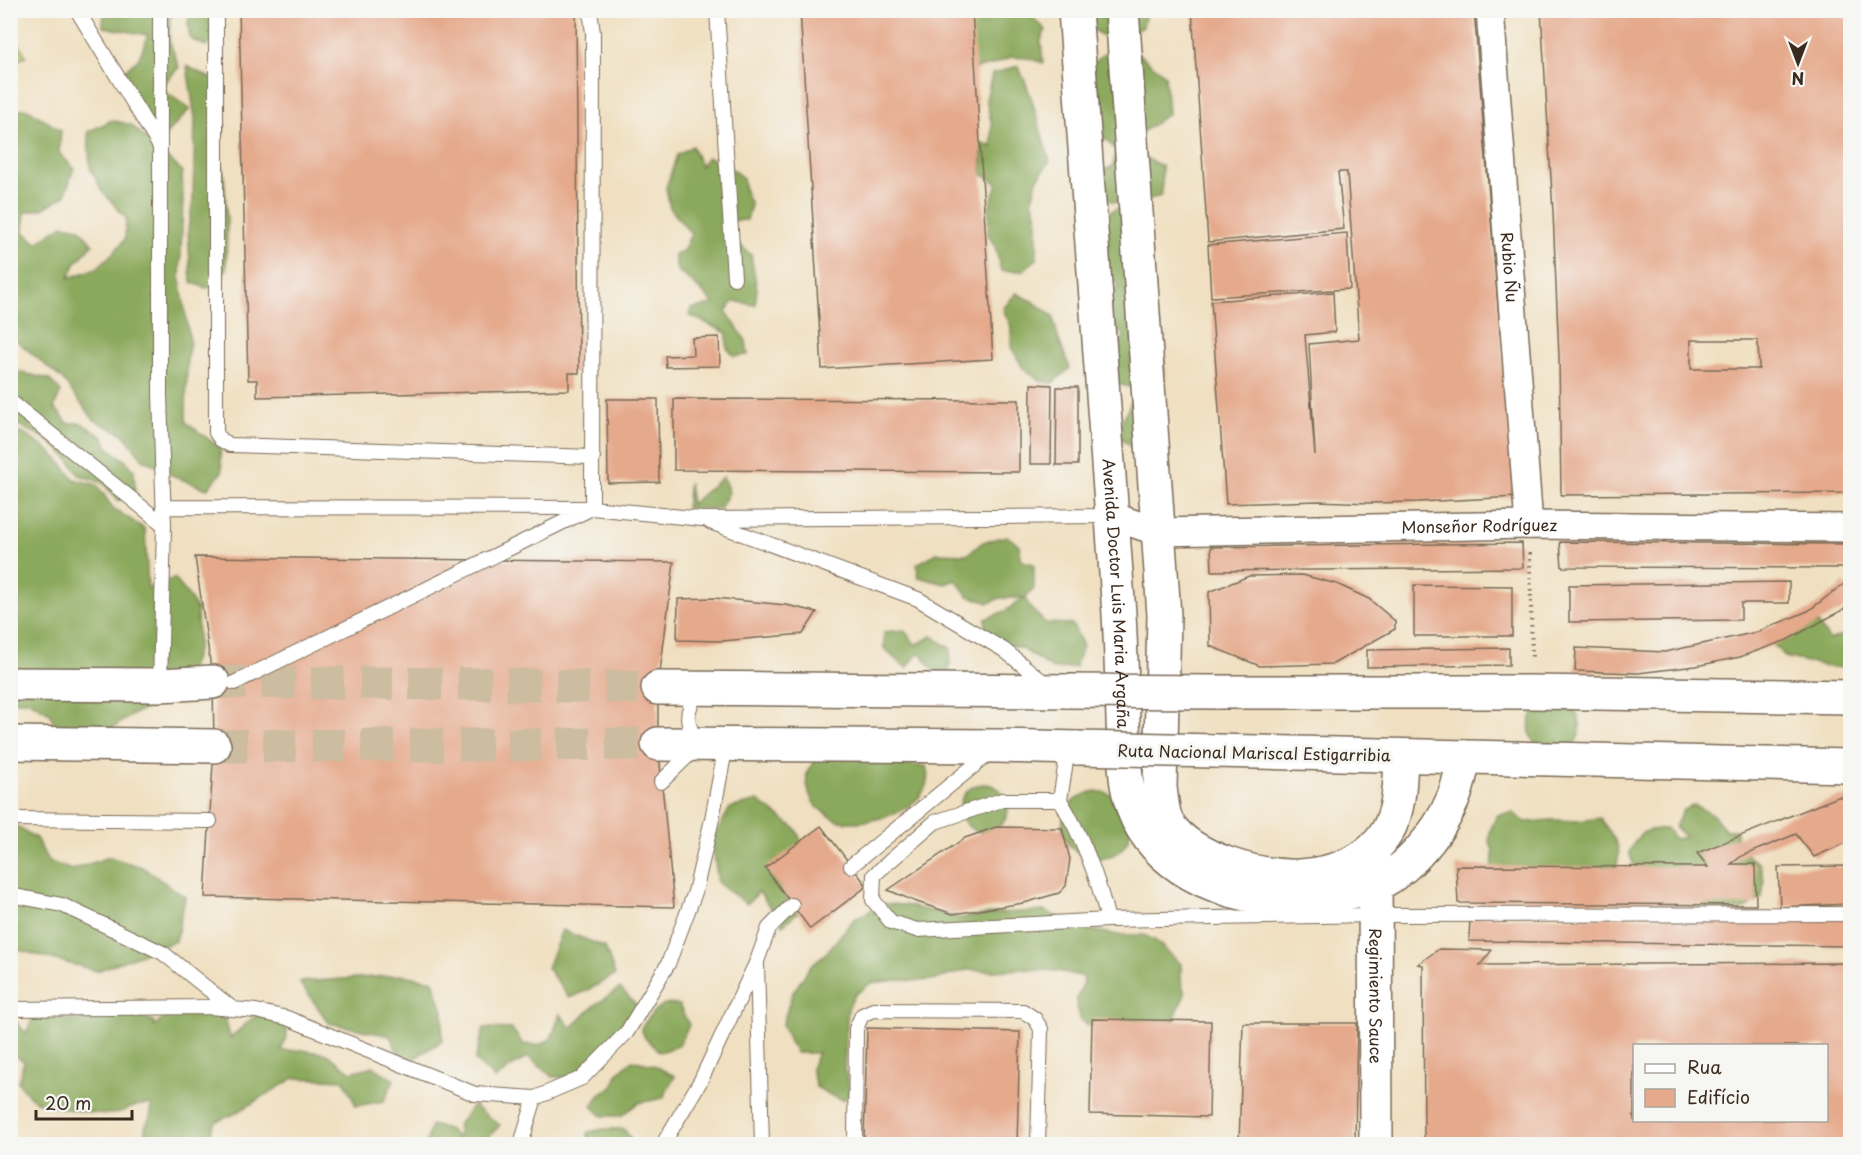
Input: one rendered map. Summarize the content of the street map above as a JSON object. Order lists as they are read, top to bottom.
{
  "streets": {
    "main road": ["Avenida Doctor Luis Maria Argaña", "Ruta Nacional Mariscal Estigarribia", "Regimiento Sauce"],
    "street": ["Rubio Ñu", "Monseñor Rodríguez"]
  },
  "crossings": [
    ["Rubio Ñu", "Monseñor Rodríguez"],
    ["Monseñor Rodríguez", "Avenida Doctor Luis Maria Argaña"],
    ["Avenida Doctor Luis Maria Argaña", "Ruta Nacional Mariscal Estigarribia"],
    ["Avenida Doctor Luis Maria Argaña", "Regimiento Sauce"]
  ],
  "legend": ["Rua", "Edifício"],
  "scale_bar": "20 m",
  "north": "bottom"
}
